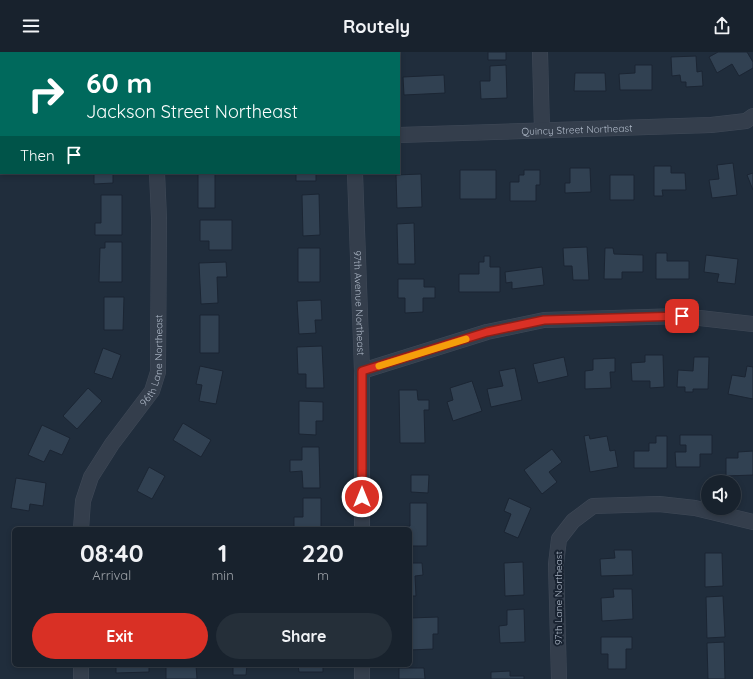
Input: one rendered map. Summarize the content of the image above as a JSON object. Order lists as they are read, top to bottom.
{
  "streets": {
    "street": [
      "Quincy Street Northeast",
      "97th Avenue Northeast",
      "96th Lane Northeast",
      "97th Lane Northeast"
    ]
  },
  "page": {
    "header": "Routely",
    "turn": ["60 m", "Jackson Street Northeast"],
    "then": "Then",
    "eta": [
      "08:40",
      "Arrival",
      "1",
      "min",
      "220",
      "m"
    ],
    "buttons": ["Exit", "Share"]
  }
}
